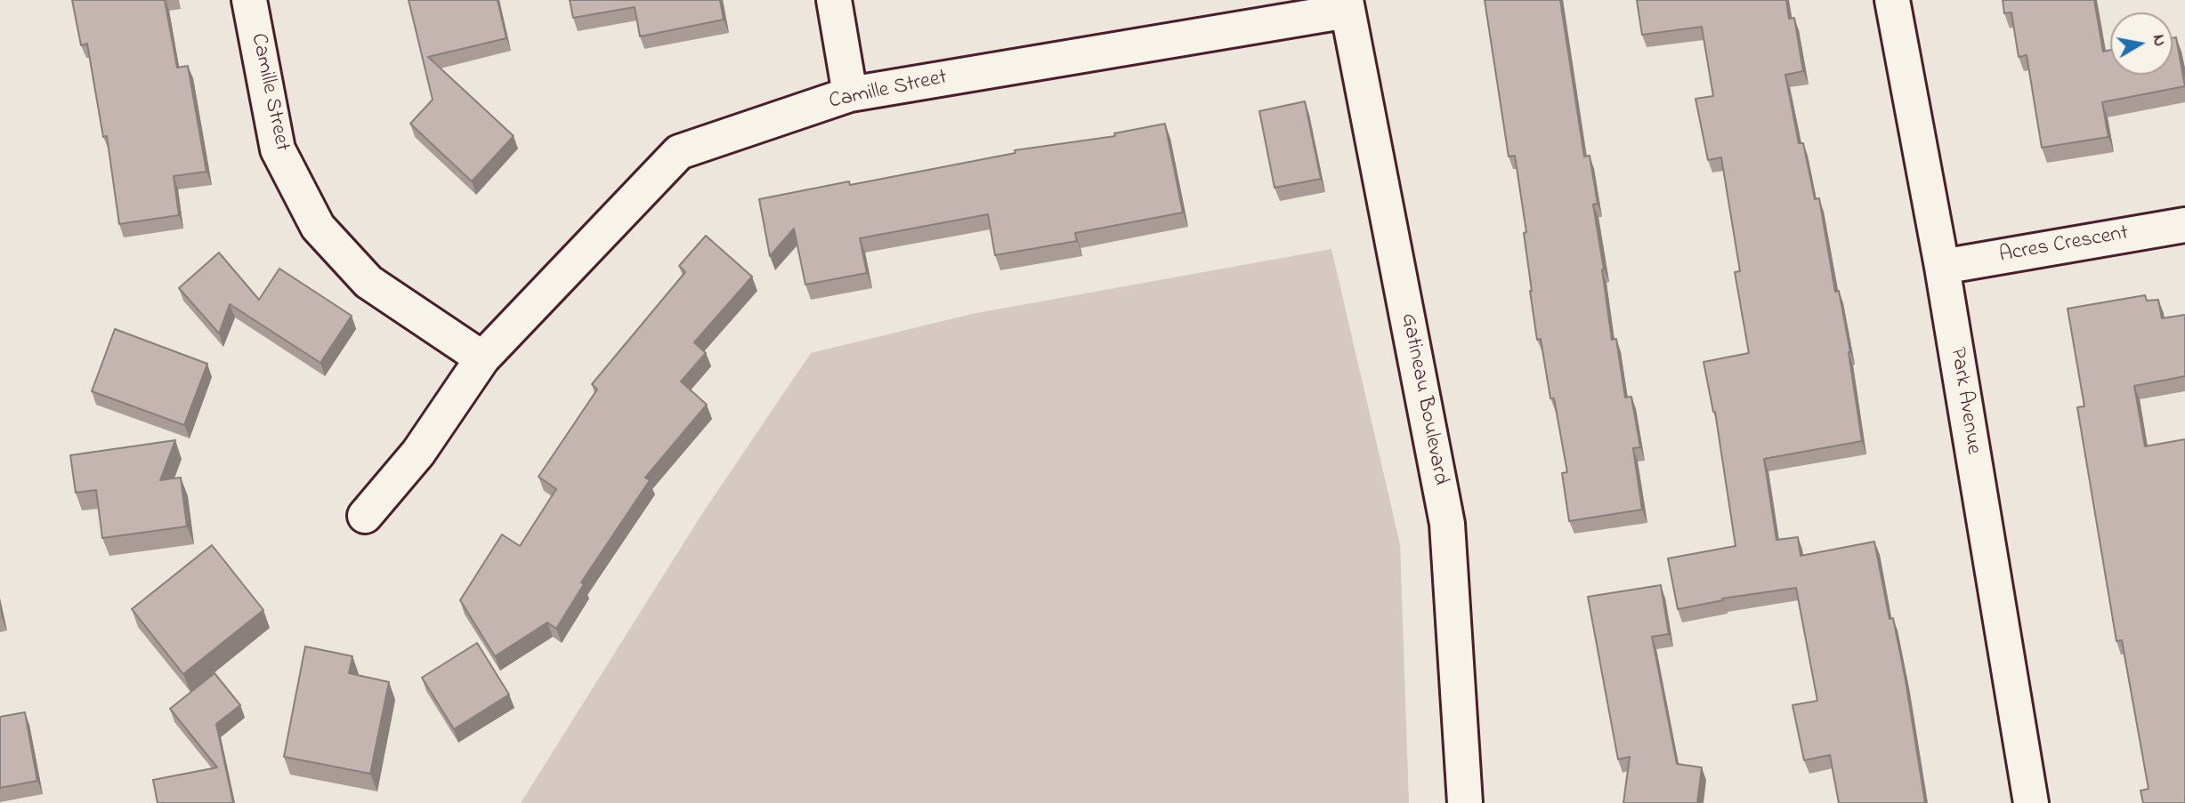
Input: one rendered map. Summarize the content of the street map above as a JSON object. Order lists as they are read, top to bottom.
{
  "streets": {
    "street": [
      "Camille Street",
      "Acres Crescent",
      "Gatineau Boulevard",
      "Park Avenue"
    ]
  },
  "crossings": [
    ["Camille Street", "Gatineau Boulevard"],
    ["Acres Crescent", "Park Avenue"]
  ],
  "north": "right"
}
